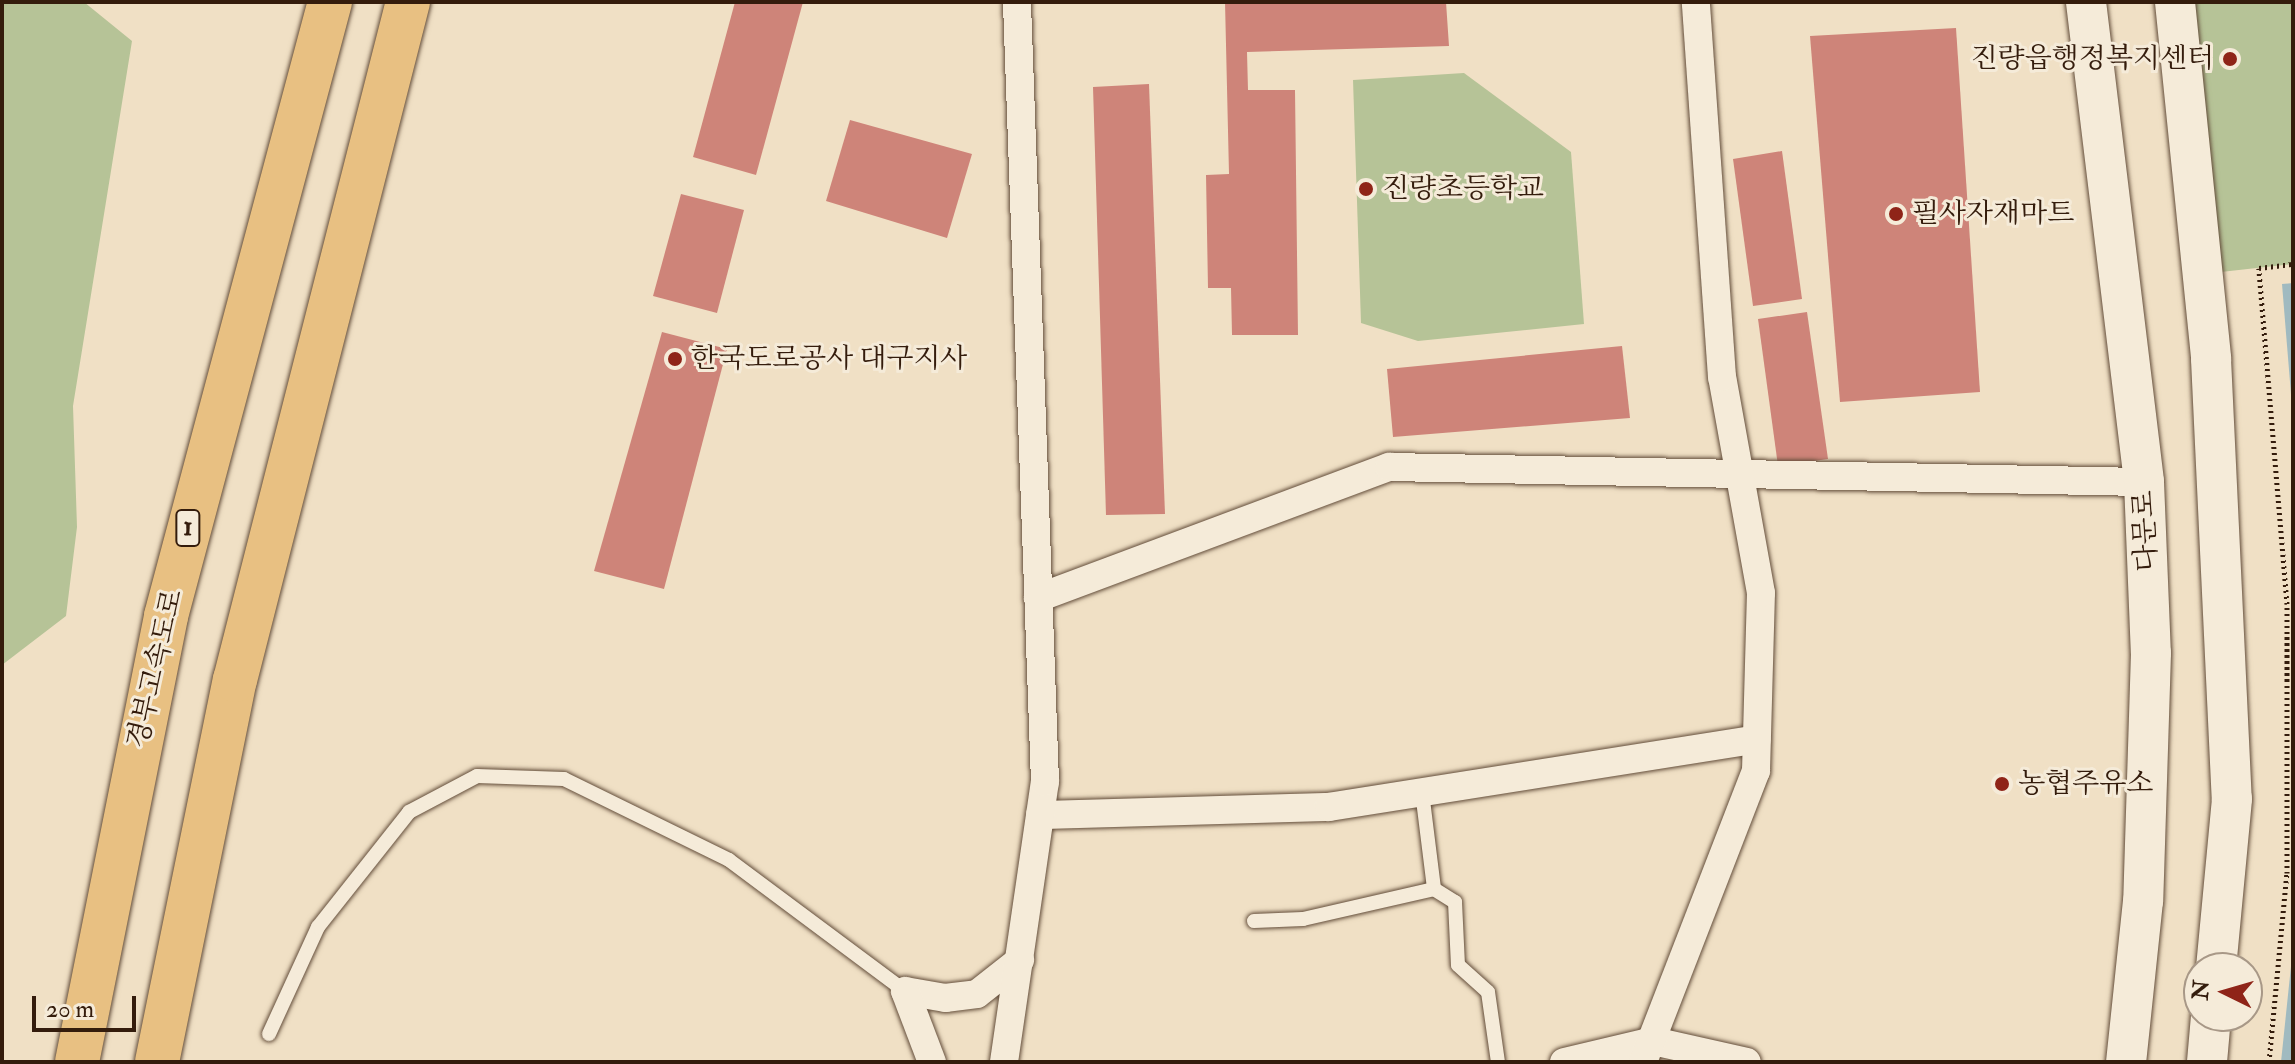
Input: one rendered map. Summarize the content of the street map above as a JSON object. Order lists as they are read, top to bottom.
{
  "streets": {
    "highway": ["1", "경부고속도로"],
    "main road": ["다문로"]
  },
  "places": [
    "진량읍행정복지센터",
    "진량초등학교",
    "필사자재마트",
    "한국도로공사 대구지사",
    "농협주유소"
  ],
  "scale_bar": "20 m",
  "north": "left"
}
